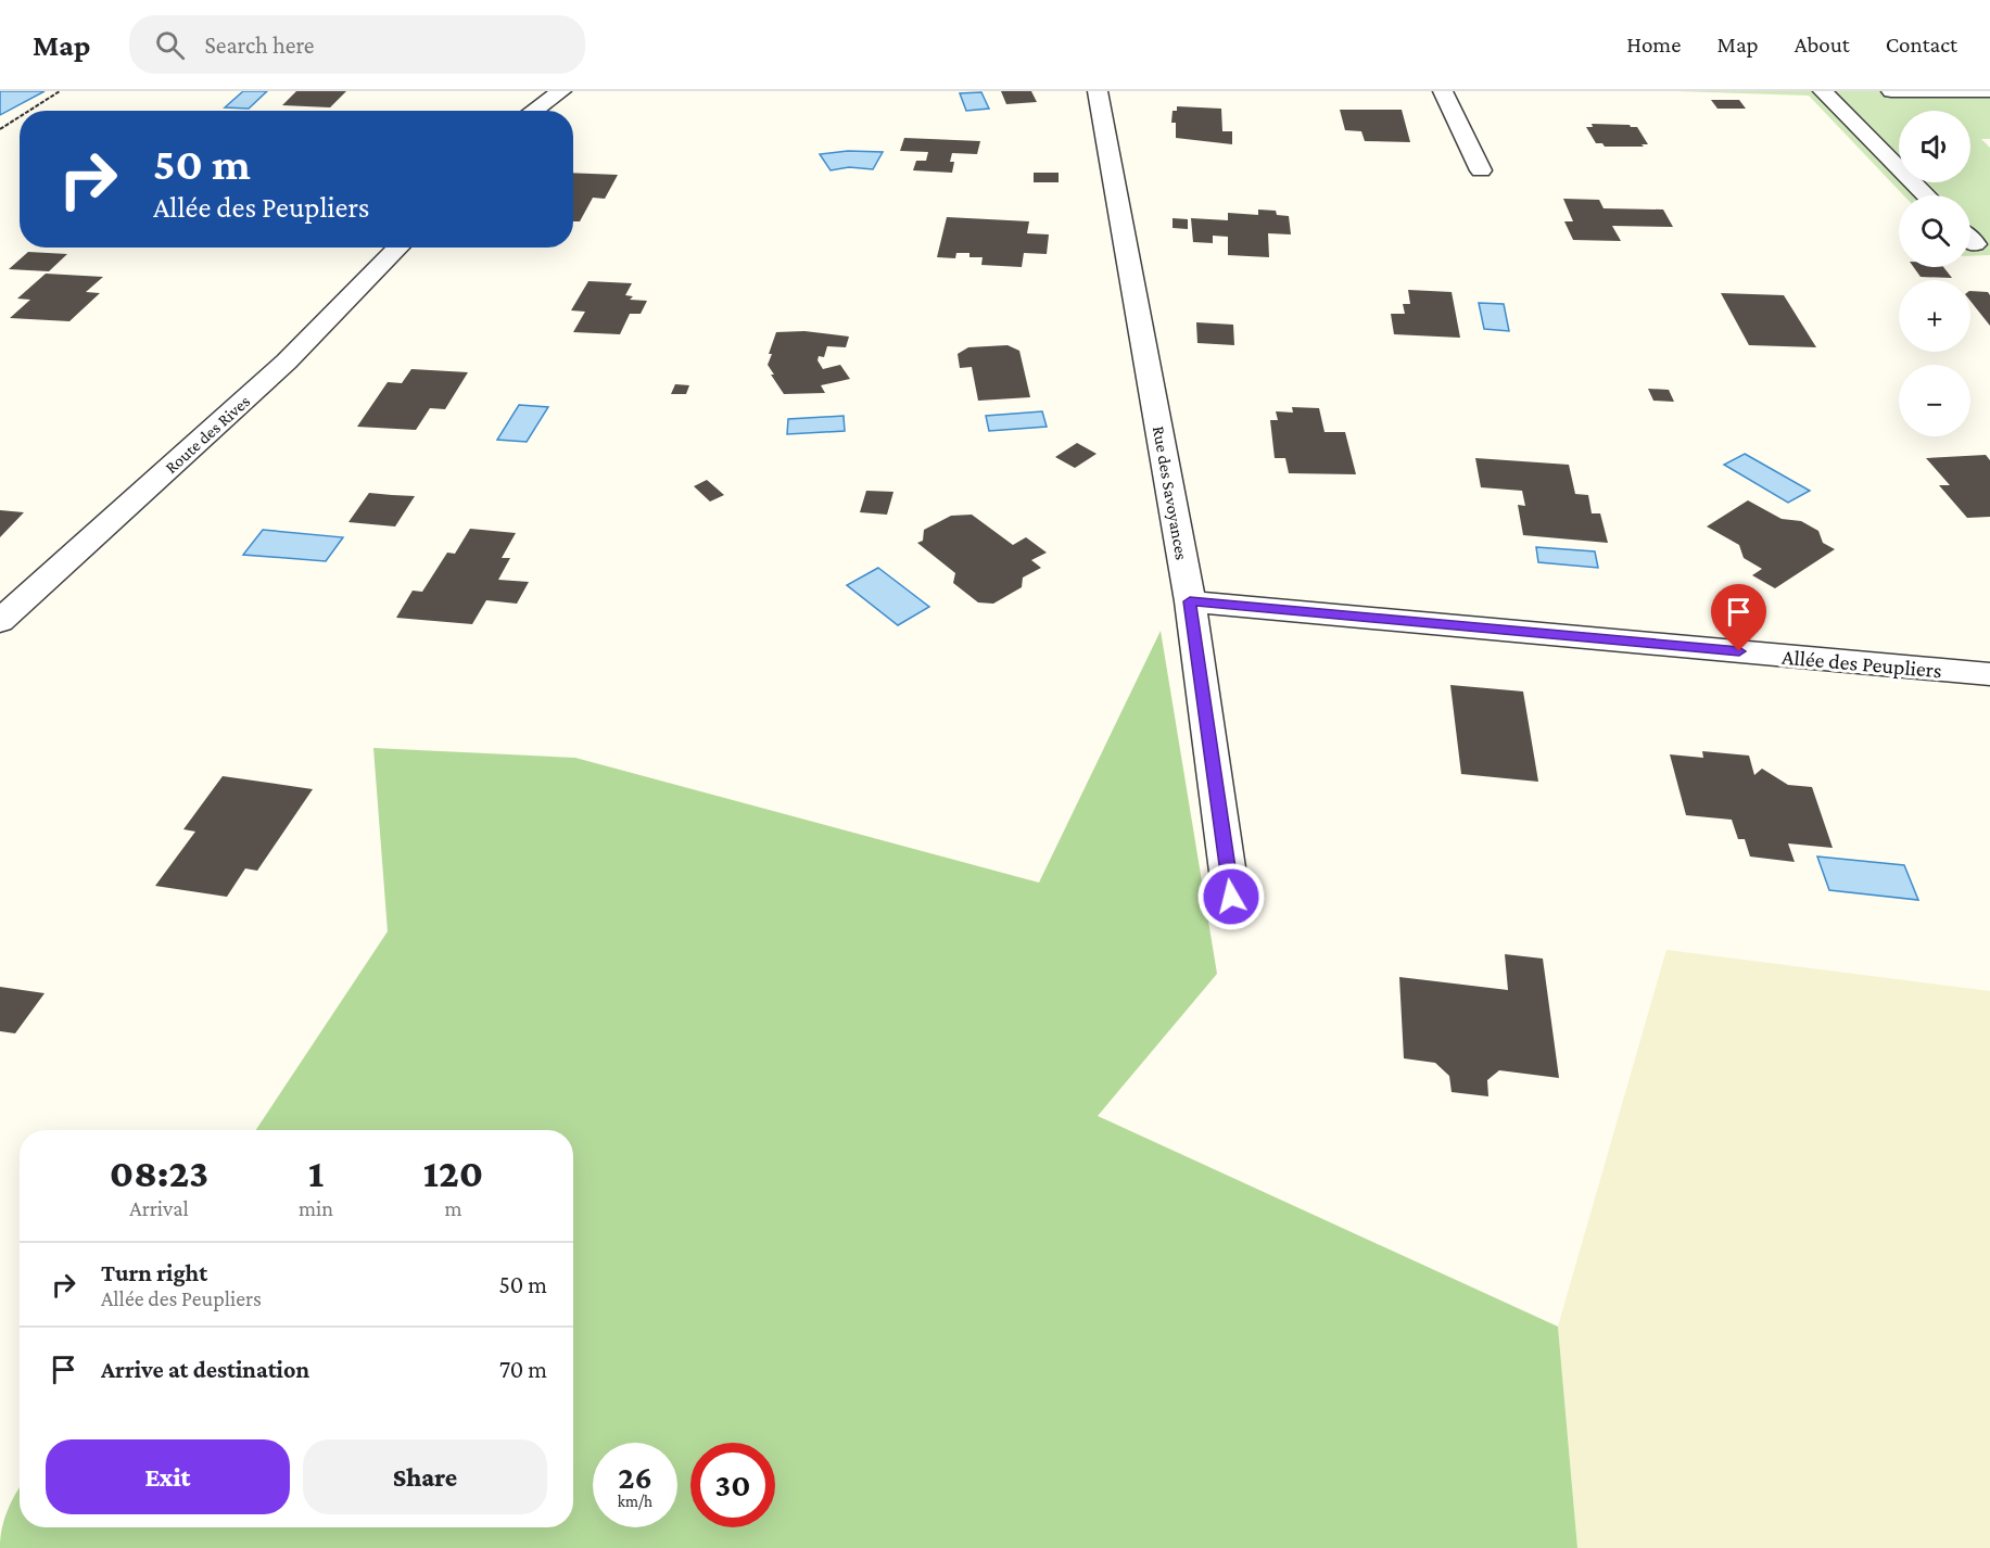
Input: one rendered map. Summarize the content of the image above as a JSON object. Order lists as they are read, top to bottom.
{
  "streets": {
    "street": ["Route des Rives", "Rue des Savoyances", "Allée des Peupliers"]
  },
  "crossings": [
    ["Rue des Savoyances", "Allée des Peupliers"]
  ],
  "page": {
    "header": "Map",
    "search": "Search here",
    "nav": [
      "Home",
      "Map",
      "About",
      "Contact"
    ],
    "map_buttons": ["+", "−"],
    "turn": ["50 m", "Allée des Peupliers"],
    "eta": [
      "08:23",
      "Arrival",
      "1",
      "min",
      "120",
      "m"
    ],
    "list": [
      {
        "name": "Turn right",
        "note": "Allée des Peupliers",
        "value": "50 m"
      },
      {
        "name": "Arrive at destination",
        "value": "70 m"
      }
    ],
    "buttons": ["Exit", "Share"],
    "speed": "26 km/h",
    "limit": "30"
  }
}
